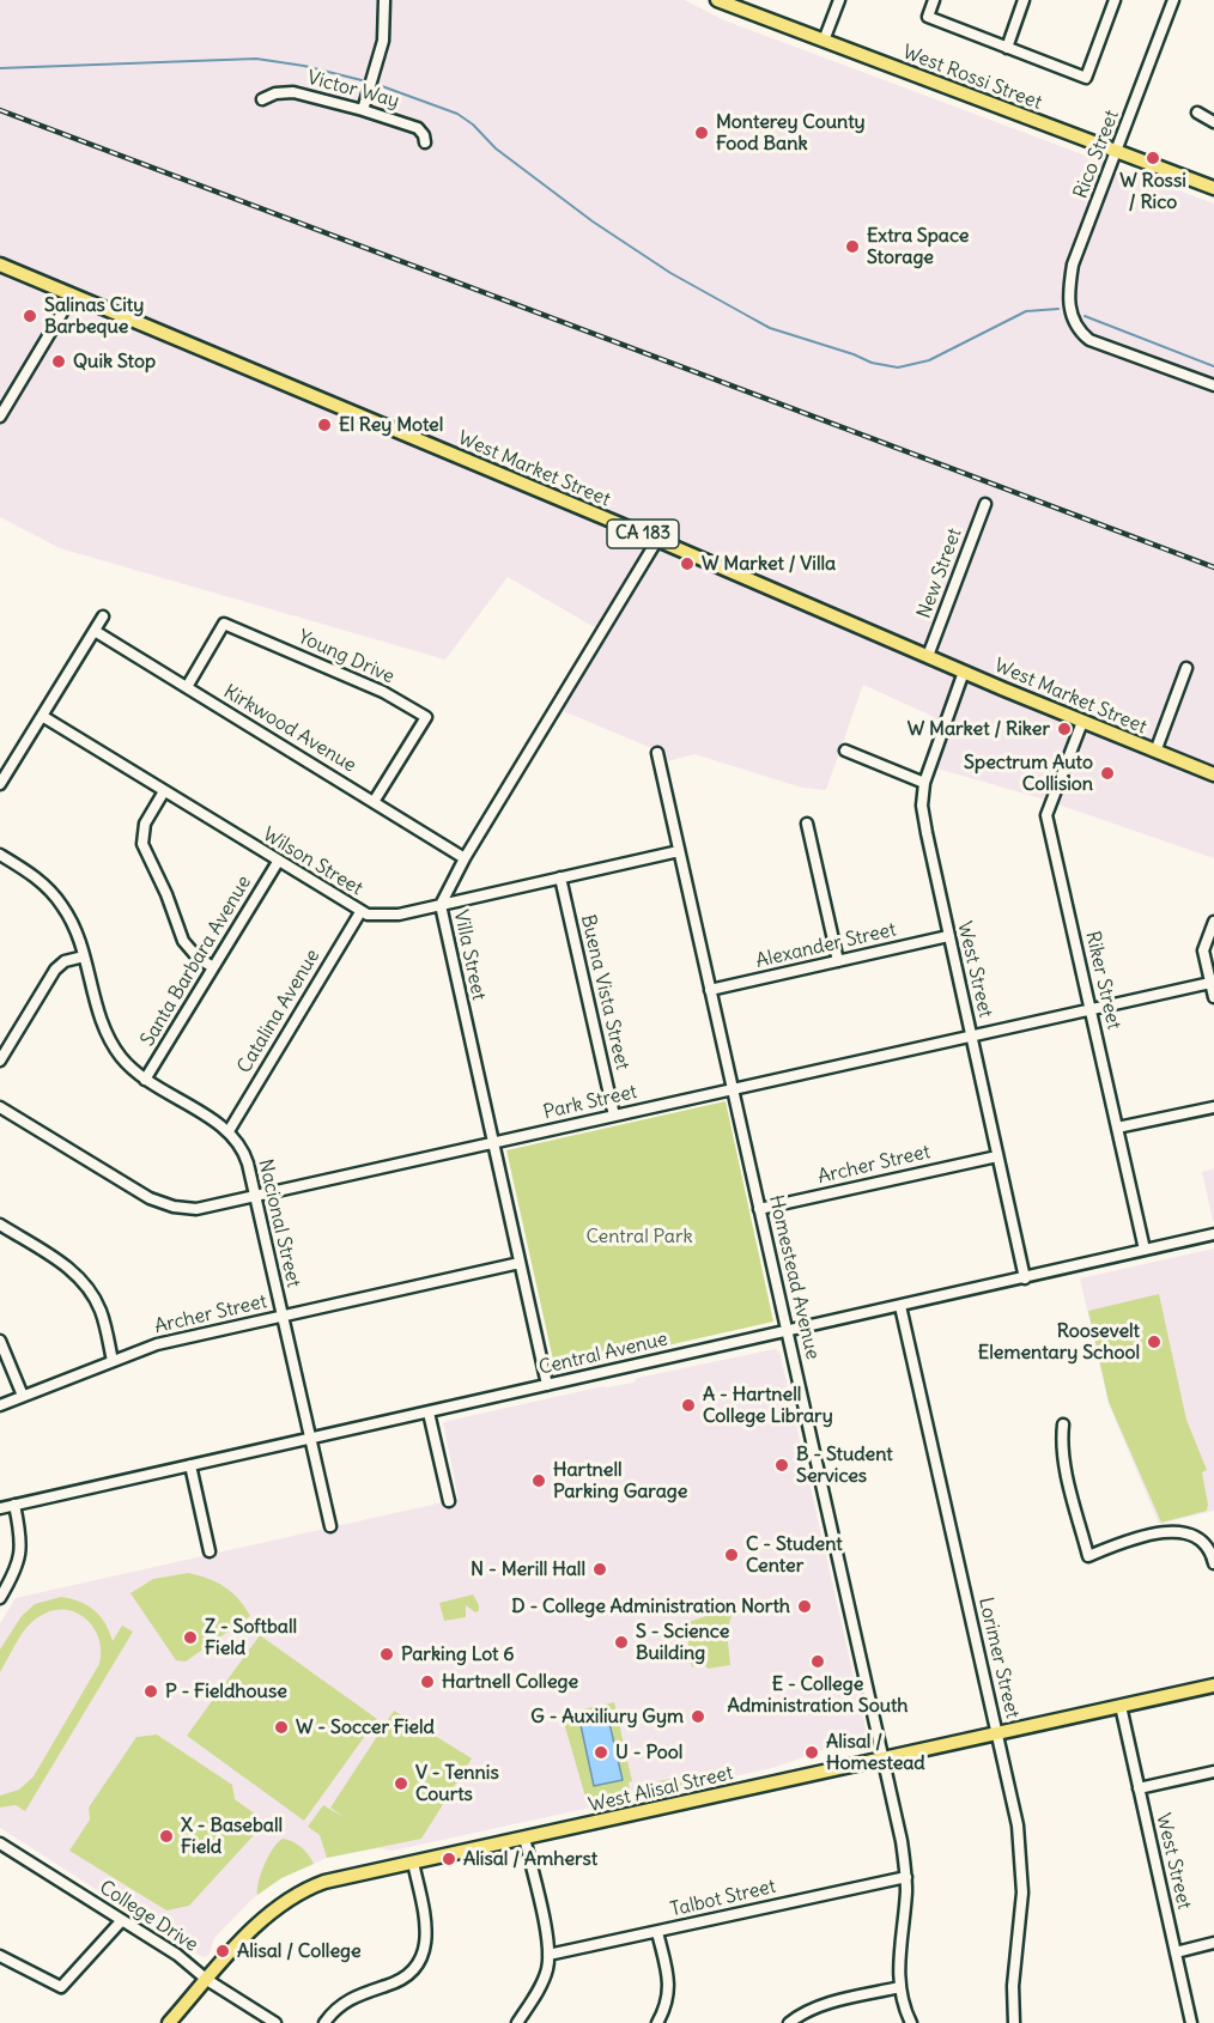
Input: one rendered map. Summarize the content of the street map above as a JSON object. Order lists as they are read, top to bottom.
{
  "streets": {
    "main road": [
      "West Rossi Street",
      "West Market Street",
      "CA 183",
      "West Alisal Street"
    ],
    "street": [
      "Victor Way",
      "Rico Street",
      "New Street",
      "Young Drive",
      "Kirkwood Avenue",
      "Wilson Street",
      "Alexander Street",
      "Villa Street",
      "Santa Barbara Avenue",
      "West Street",
      "Riker Street",
      "Buena Vista Street",
      "Catalina Avenue",
      "Park Street",
      "Archer Street",
      "Nacional Street",
      "Homestead Avenue",
      "Central Avenue",
      "Lorimer Street",
      "Talbot Street",
      "College Drive"
    ]
  },
  "crossings": [
    ["West Rossi Street", "Rico Street"],
    ["West Market Street", "New Street"],
    ["West Market Street", "Villa Street"],
    ["West Market Street", "West Street"],
    ["West Market Street", "Riker Street"],
    ["Young Drive", "Kirkwood Avenue"],
    ["Kirkwood Avenue", "Villa Street"],
    ["Wilson Street", "Villa Street"],
    ["Wilson Street", "Santa Barbara Avenue"],
    ["Wilson Street", "Buena Vista Street"],
    ["Wilson Street", "Catalina Avenue"],
    ["Wilson Street", "Homestead Avenue"],
    ["Alexander Street", "West Street"],
    ["Alexander Street", "Homestead Avenue"],
    ["Villa Street", "Park Street"],
    ["Villa Street", "Archer Street"],
    ["Villa Street", "Central Avenue"],
    ["Santa Barbara Avenue", "Nacional Street"],
    ["West Street", "Park Street"],
    ["West Street", "Archer Street"],
    ["West Street", "Central Avenue"],
    ["West Street", "West Alisal Street"],
    ["Riker Street", "Park Street"],
    ["Riker Street", "Central Avenue"],
    ["Buena Vista Street", "Park Street"],
    ["Catalina Avenue", "Nacional Street"],
    ["Park Street", "Nacional Street"],
    ["Park Street", "Homestead Avenue"],
    ["Archer Street", "Nacional Street"],
    ["Archer Street", "Homestead Avenue"],
    ["Nacional Street", "Central Avenue"],
    ["Homestead Avenue", "Central Avenue"],
    ["Homestead Avenue", "West Alisal Street"],
    ["Homestead Avenue", "Talbot Street"],
    ["Central Avenue", "Lorimer Street"],
    ["Lorimer Street", "West Alisal Street"],
    ["West Alisal Street", "College Drive"]
  ],
  "parks": ["Central Park"],
  "places": [
    "Monterey County Food Bank",
    "W Rossi / Rico",
    "Extra Space Storage",
    "Salinas City Barbeque",
    "Quik Stop",
    "El Rey Motel",
    "W Market / Villa",
    "W Market / Riker",
    "Spectrum Auto Collision",
    "Roosevelt Elementary School",
    "A - Hartnell College Library",
    "B - Student Services",
    "Hartnell Parking Garage",
    "C - Student Center",
    "N - Merill Hall",
    "D - College Administration North",
    "Z - Softball Field",
    "S - Science Building",
    "Parking Lot 6",
    "E - College Administration South",
    "Hartnell College",
    "P - Fieldhouse",
    "G - Auxiliury Gym",
    "W - Soccer Field",
    "U - Pool",
    "Alisal / Homestead",
    "V - Tennis Courts",
    "X - Baseball Field",
    "Alisal / Amherst",
    "Alisal / College"
  ]
}
